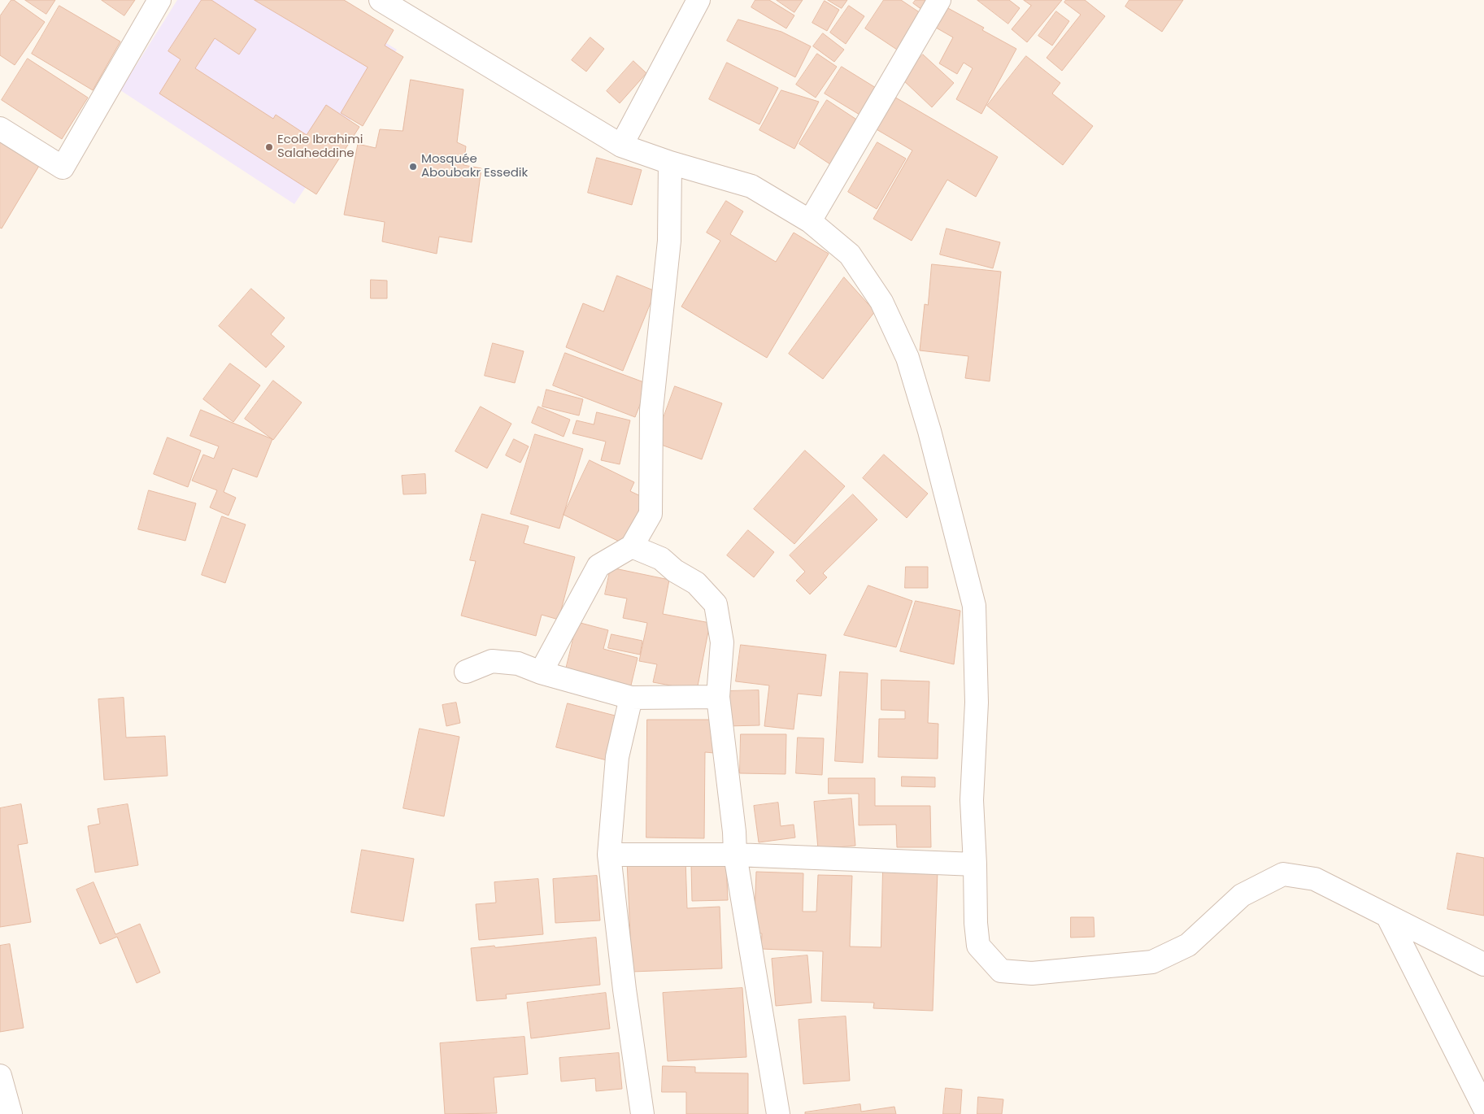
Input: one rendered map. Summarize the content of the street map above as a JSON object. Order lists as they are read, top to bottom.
{
  "places": ["Ecole Ibrahimi Salaheddine", "Mosquée Aboubakr Essedik"]
}
